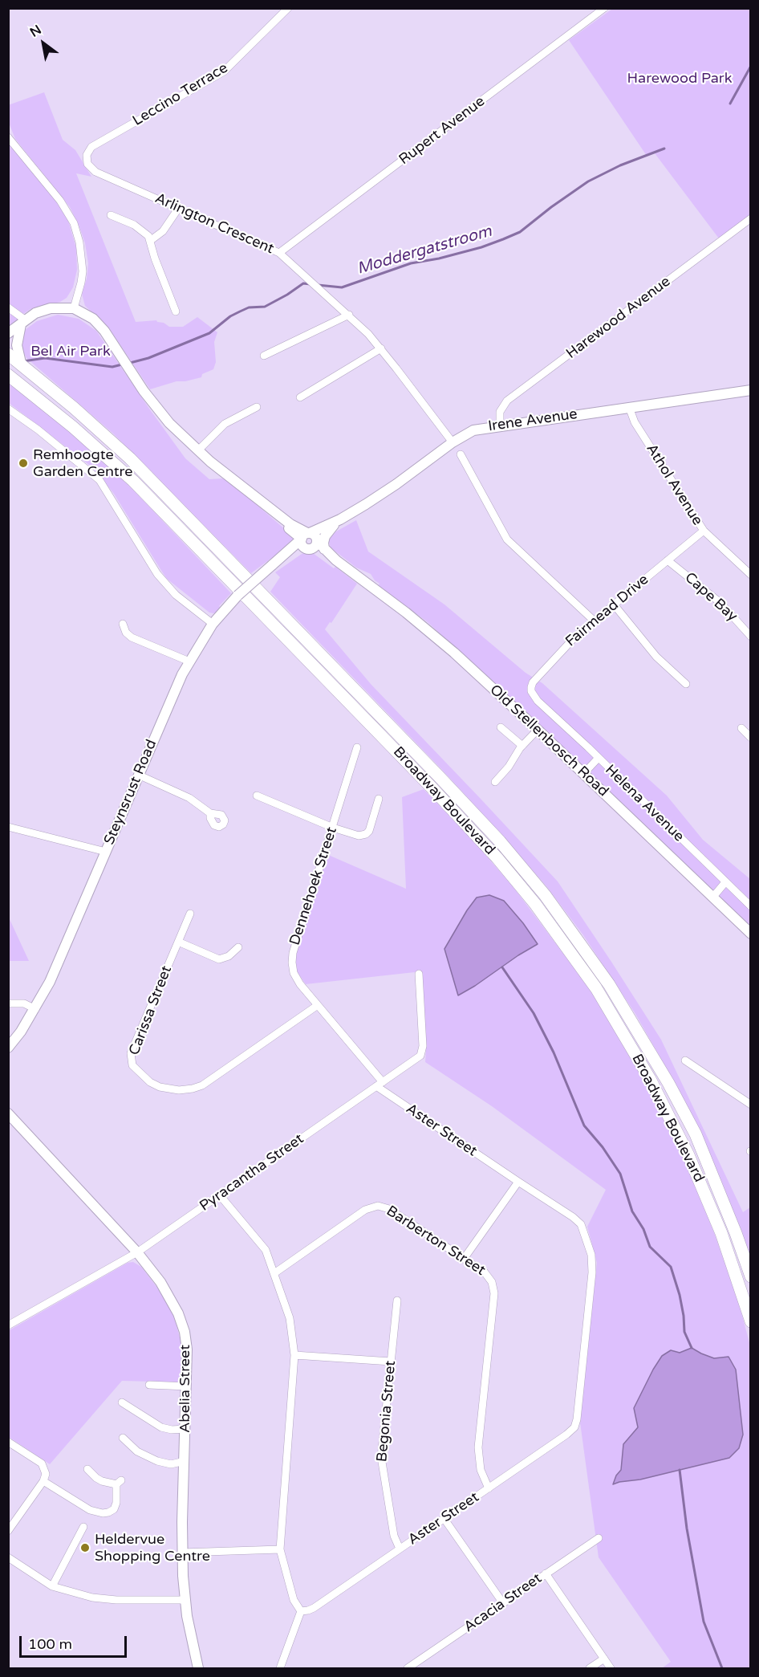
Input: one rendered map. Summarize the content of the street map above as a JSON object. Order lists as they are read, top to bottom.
{
  "streets": {
    "main road": ["Broadway Boulevard"],
    "street": [
      "Leccino Terrace",
      "Rupert Avenue",
      "Arlington Crescent",
      "Harewood Avenue",
      "Irene Avenue",
      "Athol Avenue",
      "Cape Bay",
      "Fairmead Drive",
      "Old Stellenbosch Road",
      "Steynsrust Road",
      "Helena Avenue",
      "Dennehoek Street",
      "Carissa Street",
      "Aster Street",
      "Pyracantha Street",
      "Barberton Street",
      "Abelia Street",
      "Begonia Street",
      "Acacia Street"
    ]
  },
  "crossings": [
    ["Leccino Terrace", "Arlington Crescent"],
    ["Rupert Avenue", "Arlington Crescent"],
    ["Arlington Crescent", "Irene Avenue"],
    ["Harewood Avenue", "Irene Avenue"],
    ["Irene Avenue", "Athol Avenue"],
    ["Irene Avenue", "Old Stellenbosch Road"],
    ["Irene Avenue", "Steynsrust Road"],
    ["Athol Avenue", "Fairmead Drive"],
    ["Cape Bay", "Fairmead Drive"],
    ["Fairmead Drive", "Helena Avenue"],
    ["Old Stellenbosch Road", "Steynsrust Road"],
    ["Dennehoek Street", "Carissa Street"],
    ["Dennehoek Street", "Aster Street"],
    ["Dennehoek Street", "Pyracantha Street"],
    ["Aster Street", "Pyracantha Street"],
    ["Aster Street", "Barberton Street"],
    ["Aster Street", "Begonia Street"],
    ["Pyracantha Street", "Abelia Street"]
  ],
  "water": ["Moddergatstroom"],
  "parks": ["Harewood Park", "Bel Air Park"],
  "places": ["Remhoogte Garden Centre", "Heldervue Shopping Centre"],
  "scale_bar": "100 m",
  "north": "top left"
}
